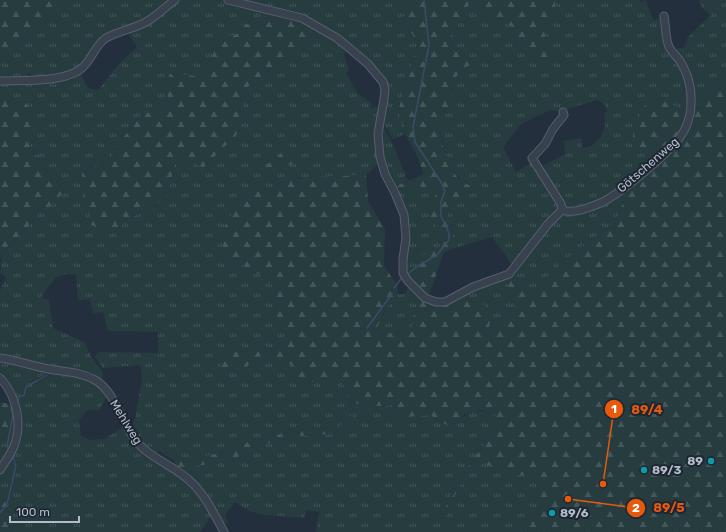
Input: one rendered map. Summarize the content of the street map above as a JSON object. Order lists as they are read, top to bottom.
{
  "streets": {
    "street": ["Götschenweg", "Mehlweg"]
  },
  "places": [
    "89",
    "89/3",
    "89/4",
    "89/5",
    "89/6"
  ],
  "scale_bar": "100 m"
}
